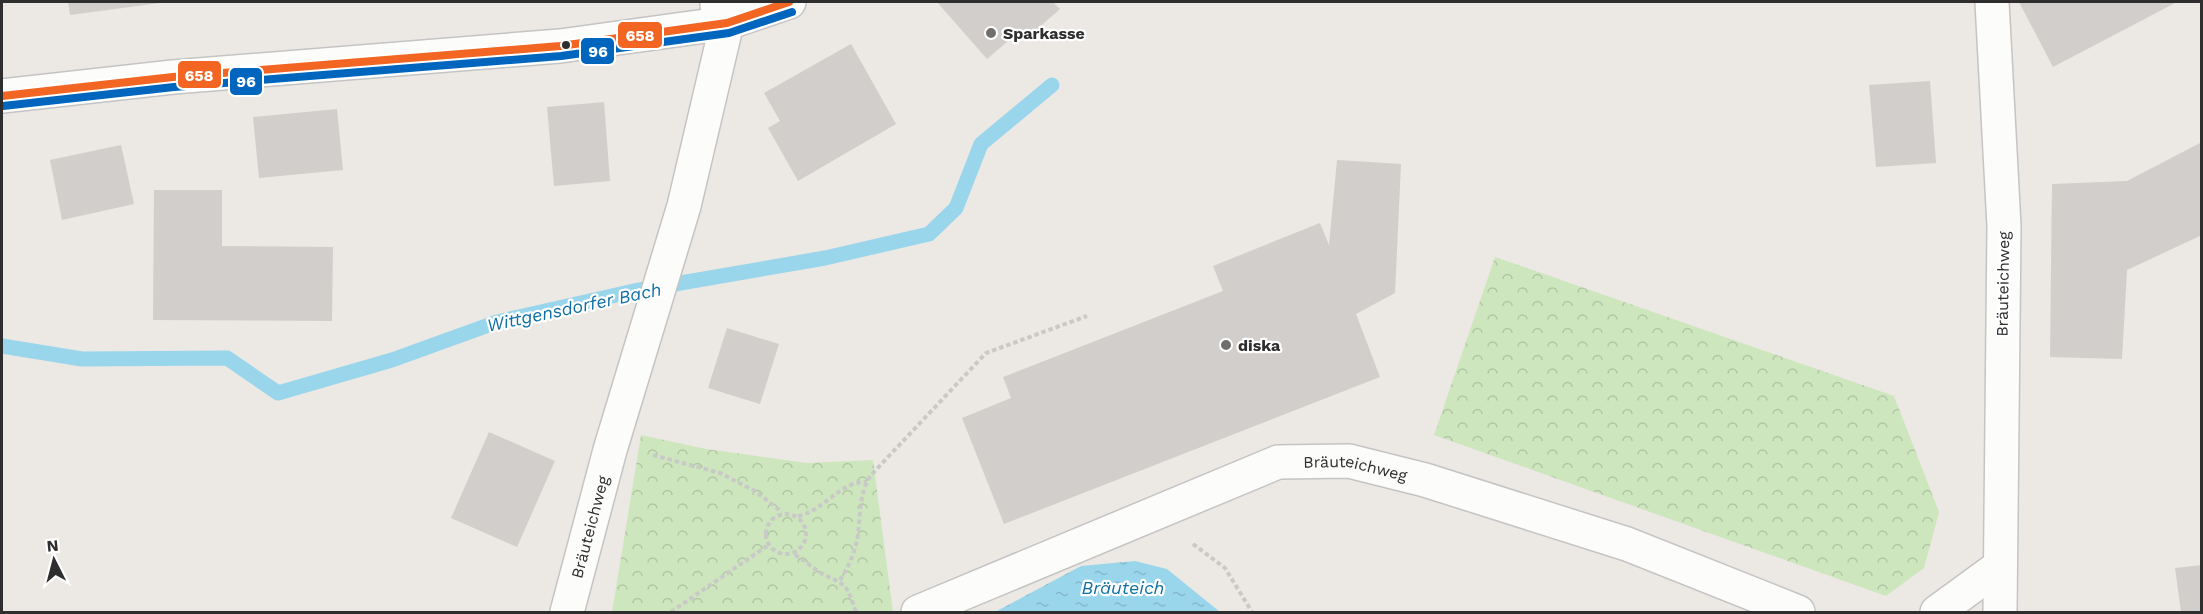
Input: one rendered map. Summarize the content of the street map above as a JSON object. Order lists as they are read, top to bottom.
{
  "streets": {
    "street": ["Bräuteichweg"]
  },
  "water": ["Wittgensdorfer Bach", "Bräuteich"],
  "places": ["Sparkasse", "diska"],
  "lines": ["transit line 658", "transit line 96"],
  "north": "top"
}
